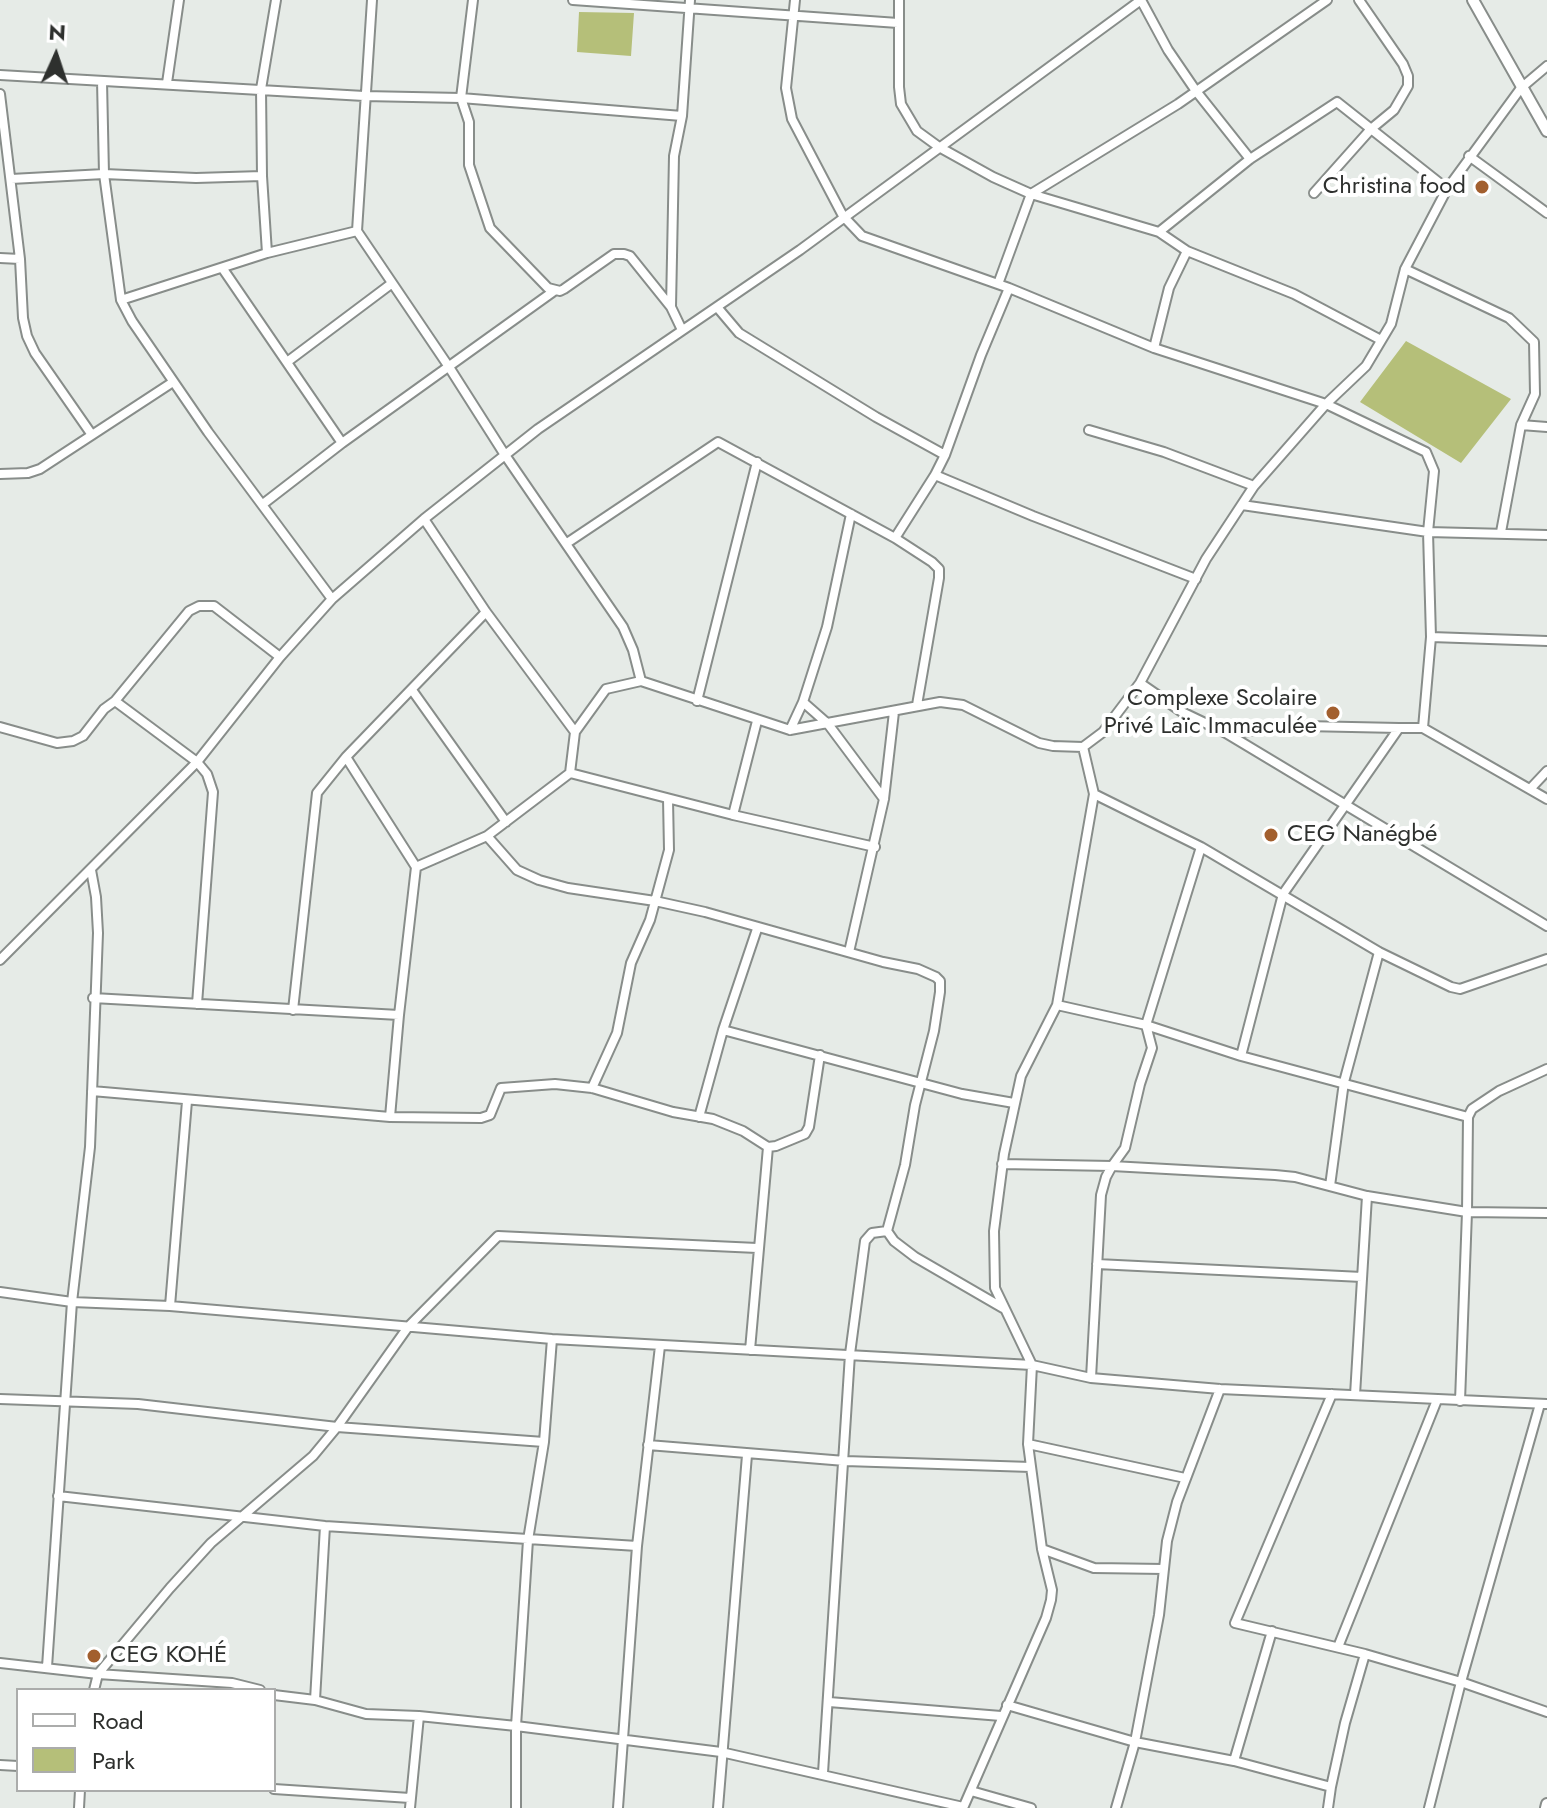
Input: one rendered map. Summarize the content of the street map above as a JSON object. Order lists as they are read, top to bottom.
{
  "places": [
    "Christina food",
    "Complexe Scolaire Privé Laïc Immaculée",
    "CEG Nanégbé",
    "CEG KOHÉ"
  ],
  "legend": ["Road", "Park"],
  "north": "top"
}
